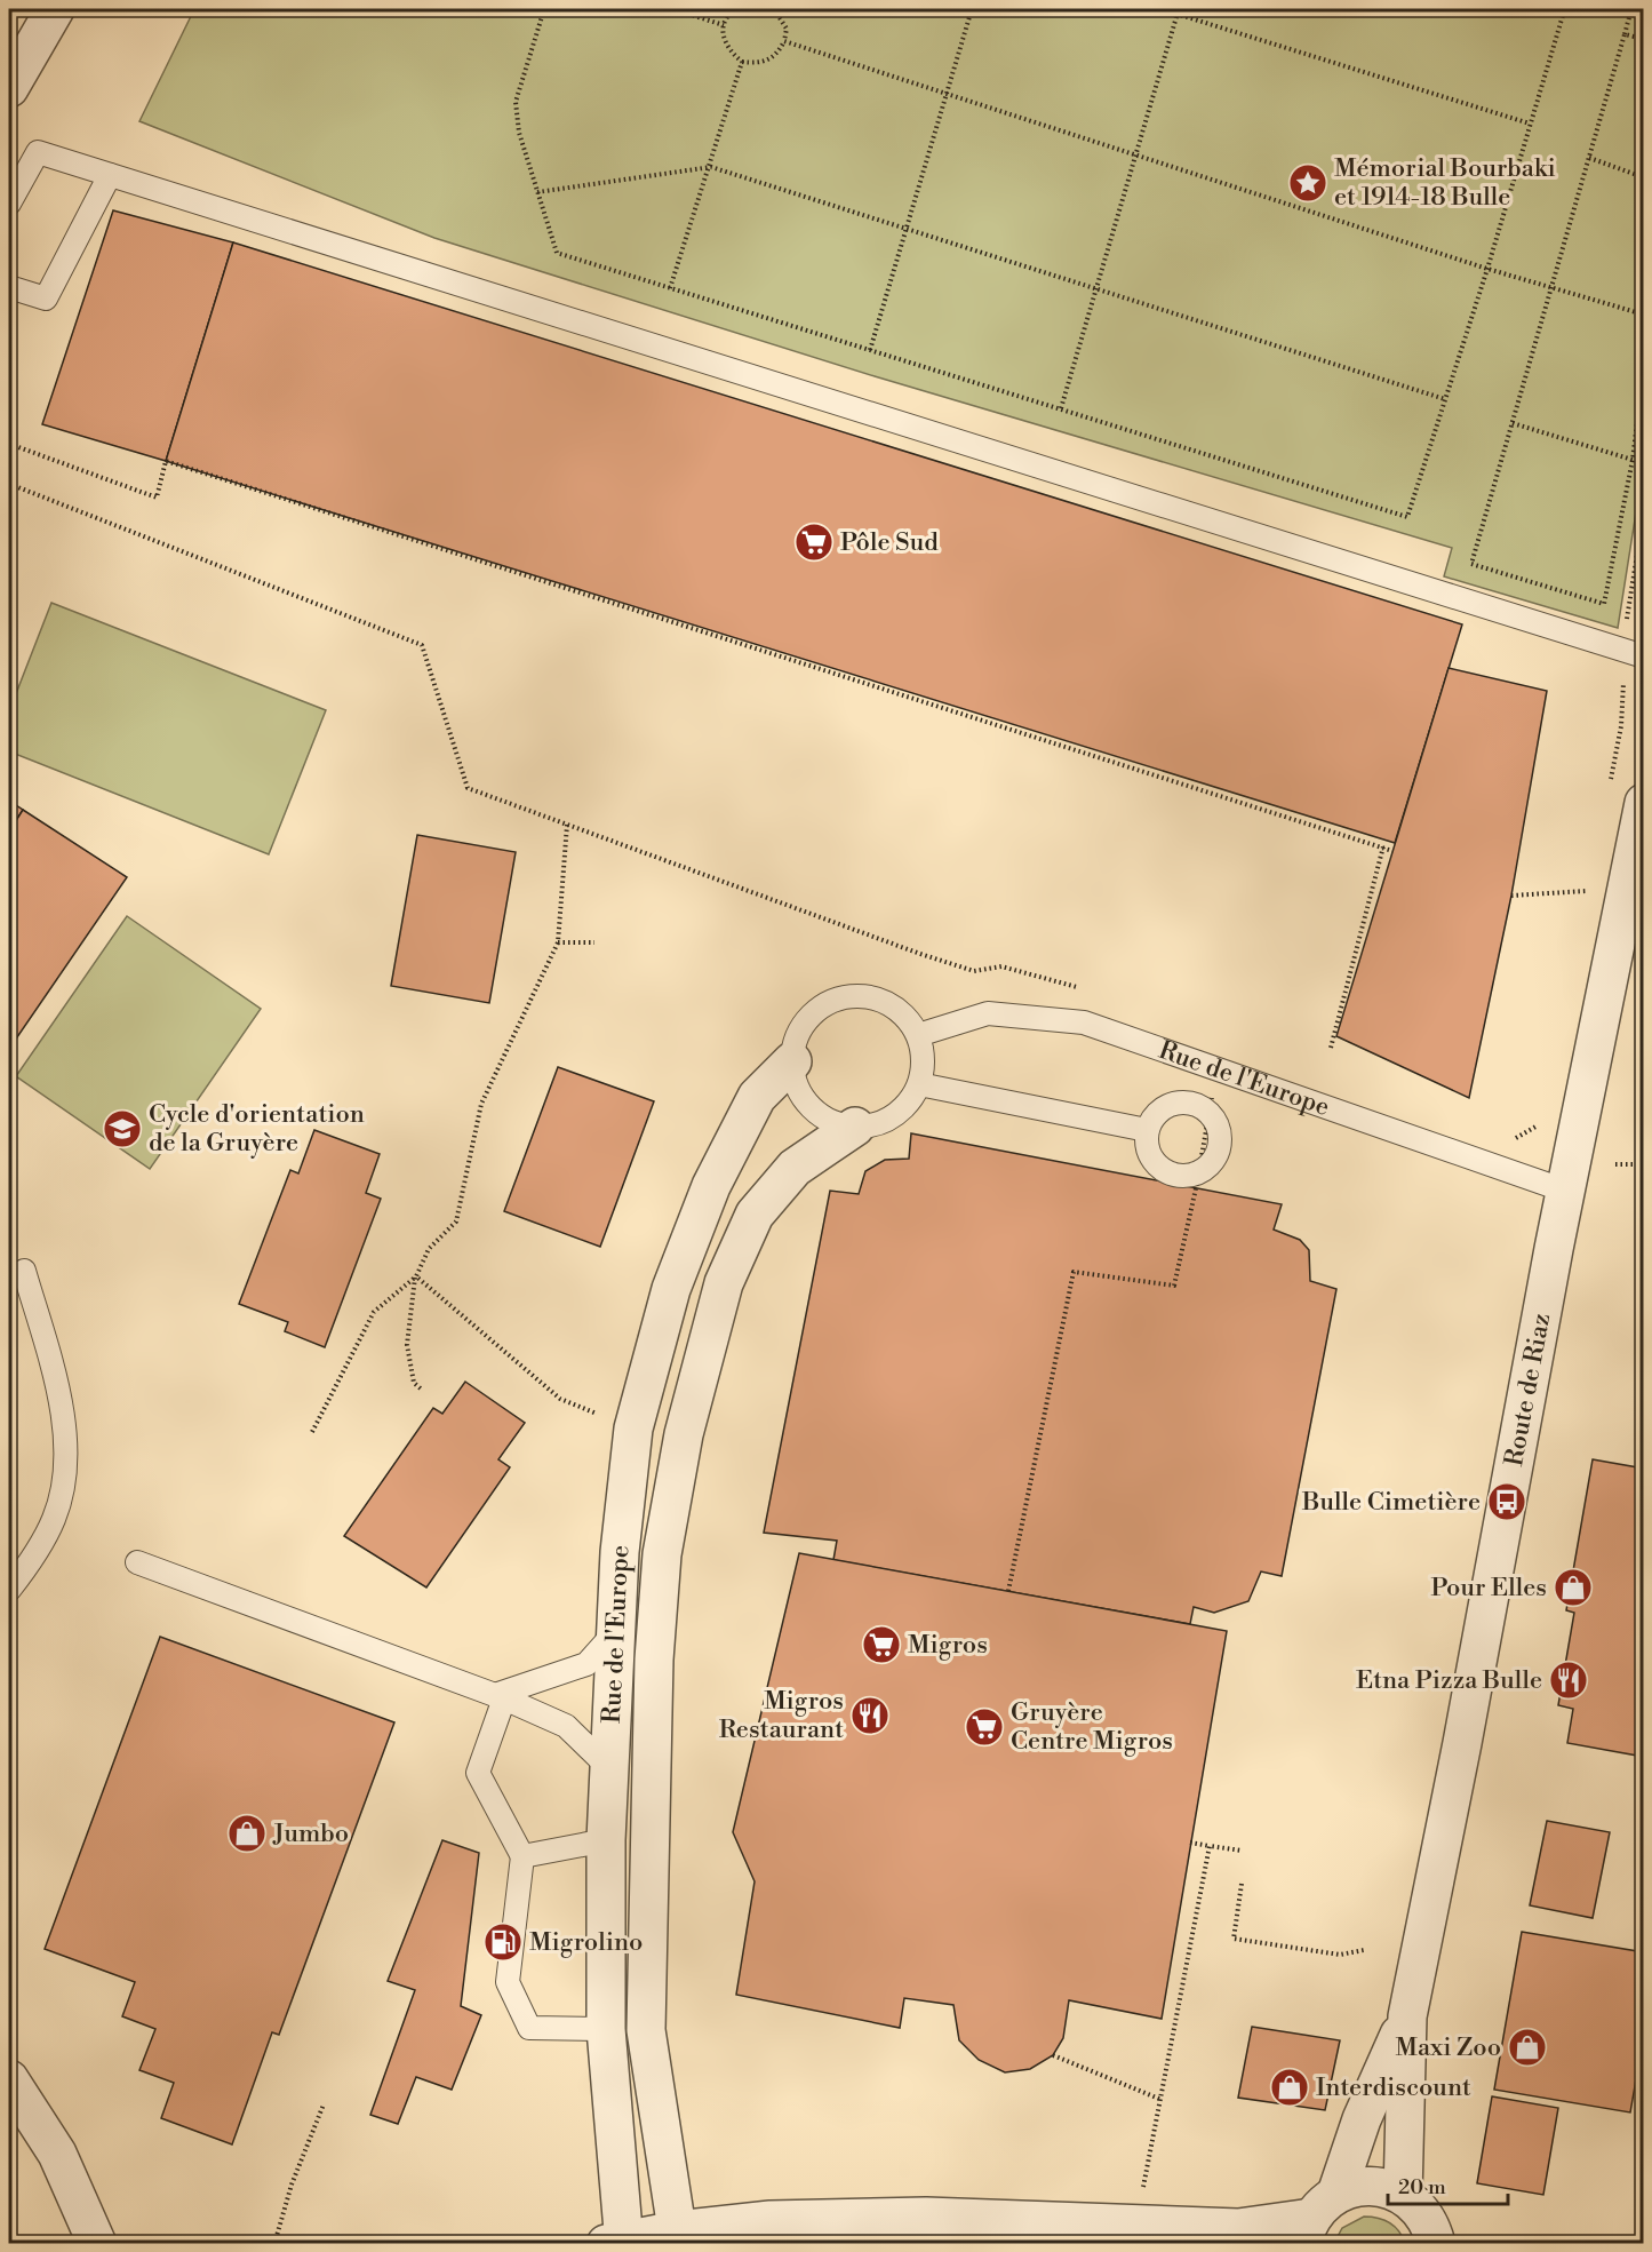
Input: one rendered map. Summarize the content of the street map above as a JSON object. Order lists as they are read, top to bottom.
{
  "streets": {
    "street": ["Rue de l'Europe", "Route de Riaz"]
  },
  "crossings": [
    ["Rue de l'Europe", "Route de Riaz"]
  ],
  "places": {
    "place": ["Mémorial Bourbaki et 1914-18 Bulle"],
    "supermarket": ["Pôle Sud", "Migros", "Gruyère Centre Migros"],
    "school or university": ["Cycle d'orientation de la Gruyère"],
    "bus stop": ["Bulle Cimetière"],
    "shop": [
      "Pour Elles",
      "Jumbo",
      "Maxi Zoo",
      "Interdiscount"
    ],
    "restaurant": ["Etna Pizza Bulle", "Migros Restaurant"],
    "fuel station": ["Migrolino"]
  },
  "scale_bar": "20 m"
}
